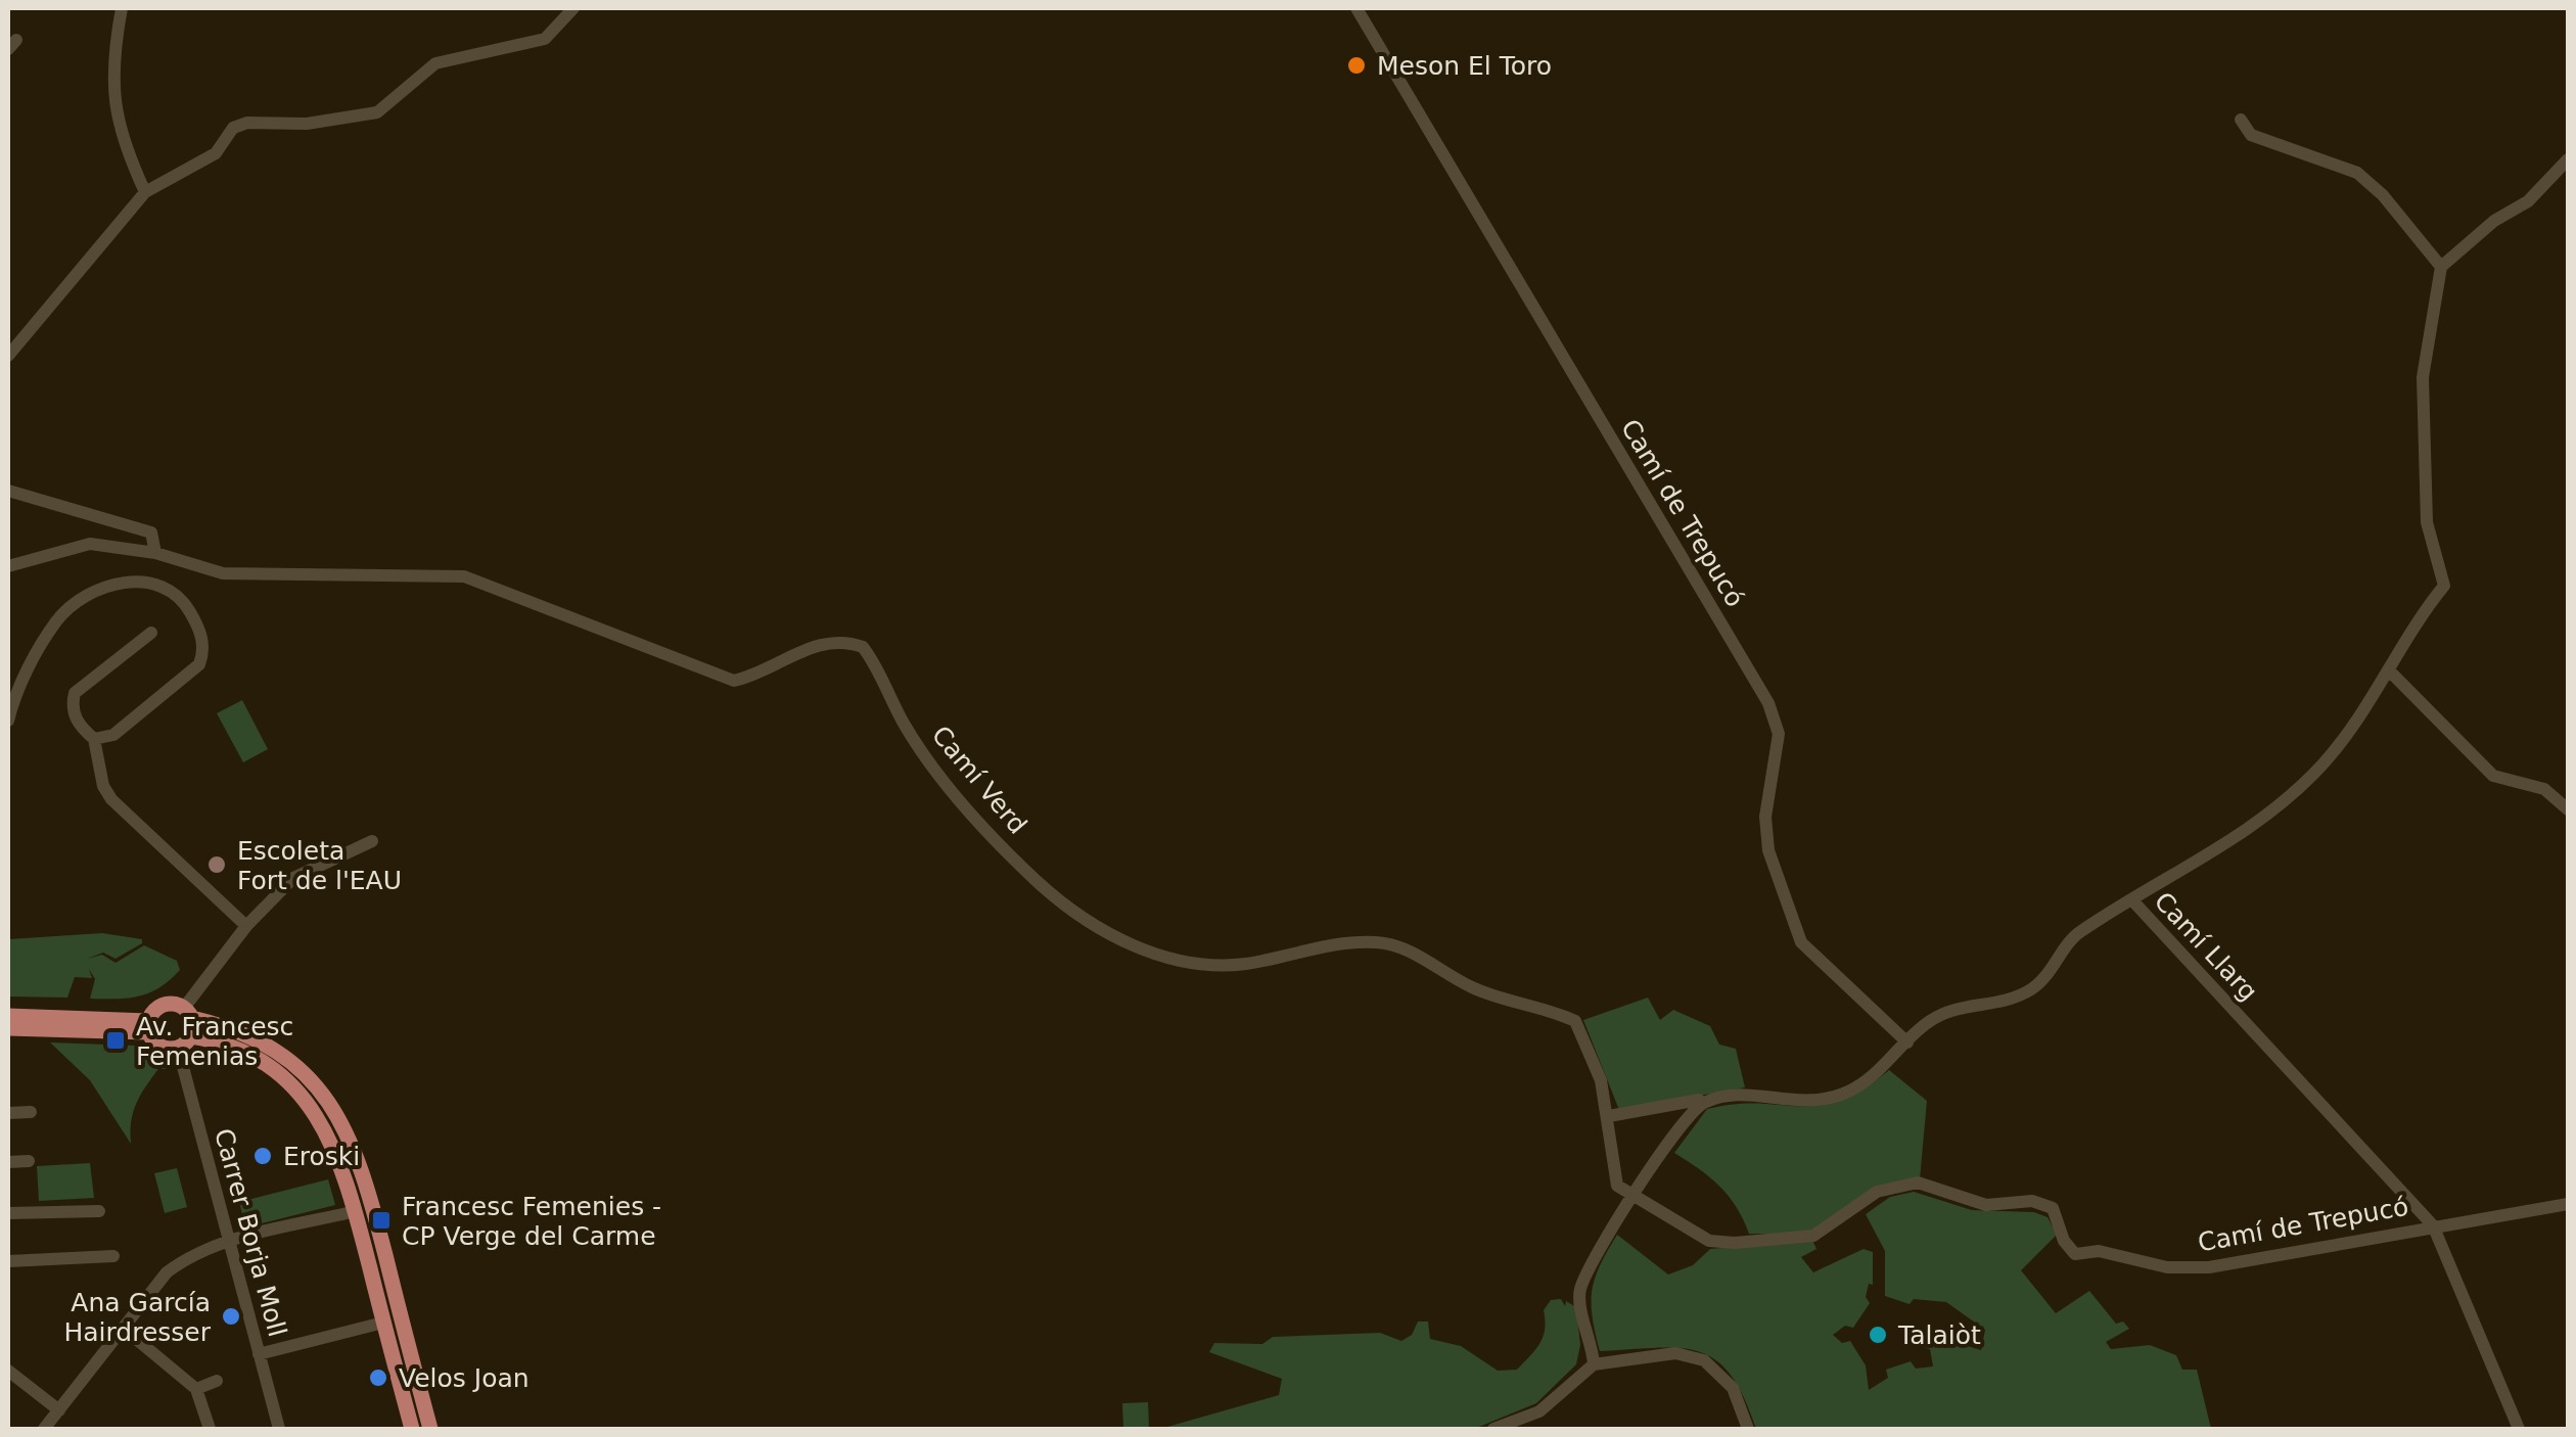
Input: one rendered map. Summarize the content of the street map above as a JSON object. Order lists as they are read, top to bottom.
{
  "streets": {
    "street": [
      "Camí de Trepucó",
      "Camí Verd",
      "Camí Llarg",
      "Carrer Borja Moll"
    ]
  },
  "crossings": [
    ["Camí de Trepucó", "Camí Verd"],
    ["Camí de Trepucó", "Camí Llarg"],
    ["Camí Verd", "Camí Llarg"]
  ],
  "places": {
    "other": [
      "Meson El Toro",
      "Escoleta Fort de l'EAU",
      "Eroski",
      "Ana García Hairdresser",
      "Talaiòt",
      "Velos Joan"
    ],
    "transit": ["Av. Francesc Femenias", "Francesc Femenies - CP Verge del Carme"]
  }
}
